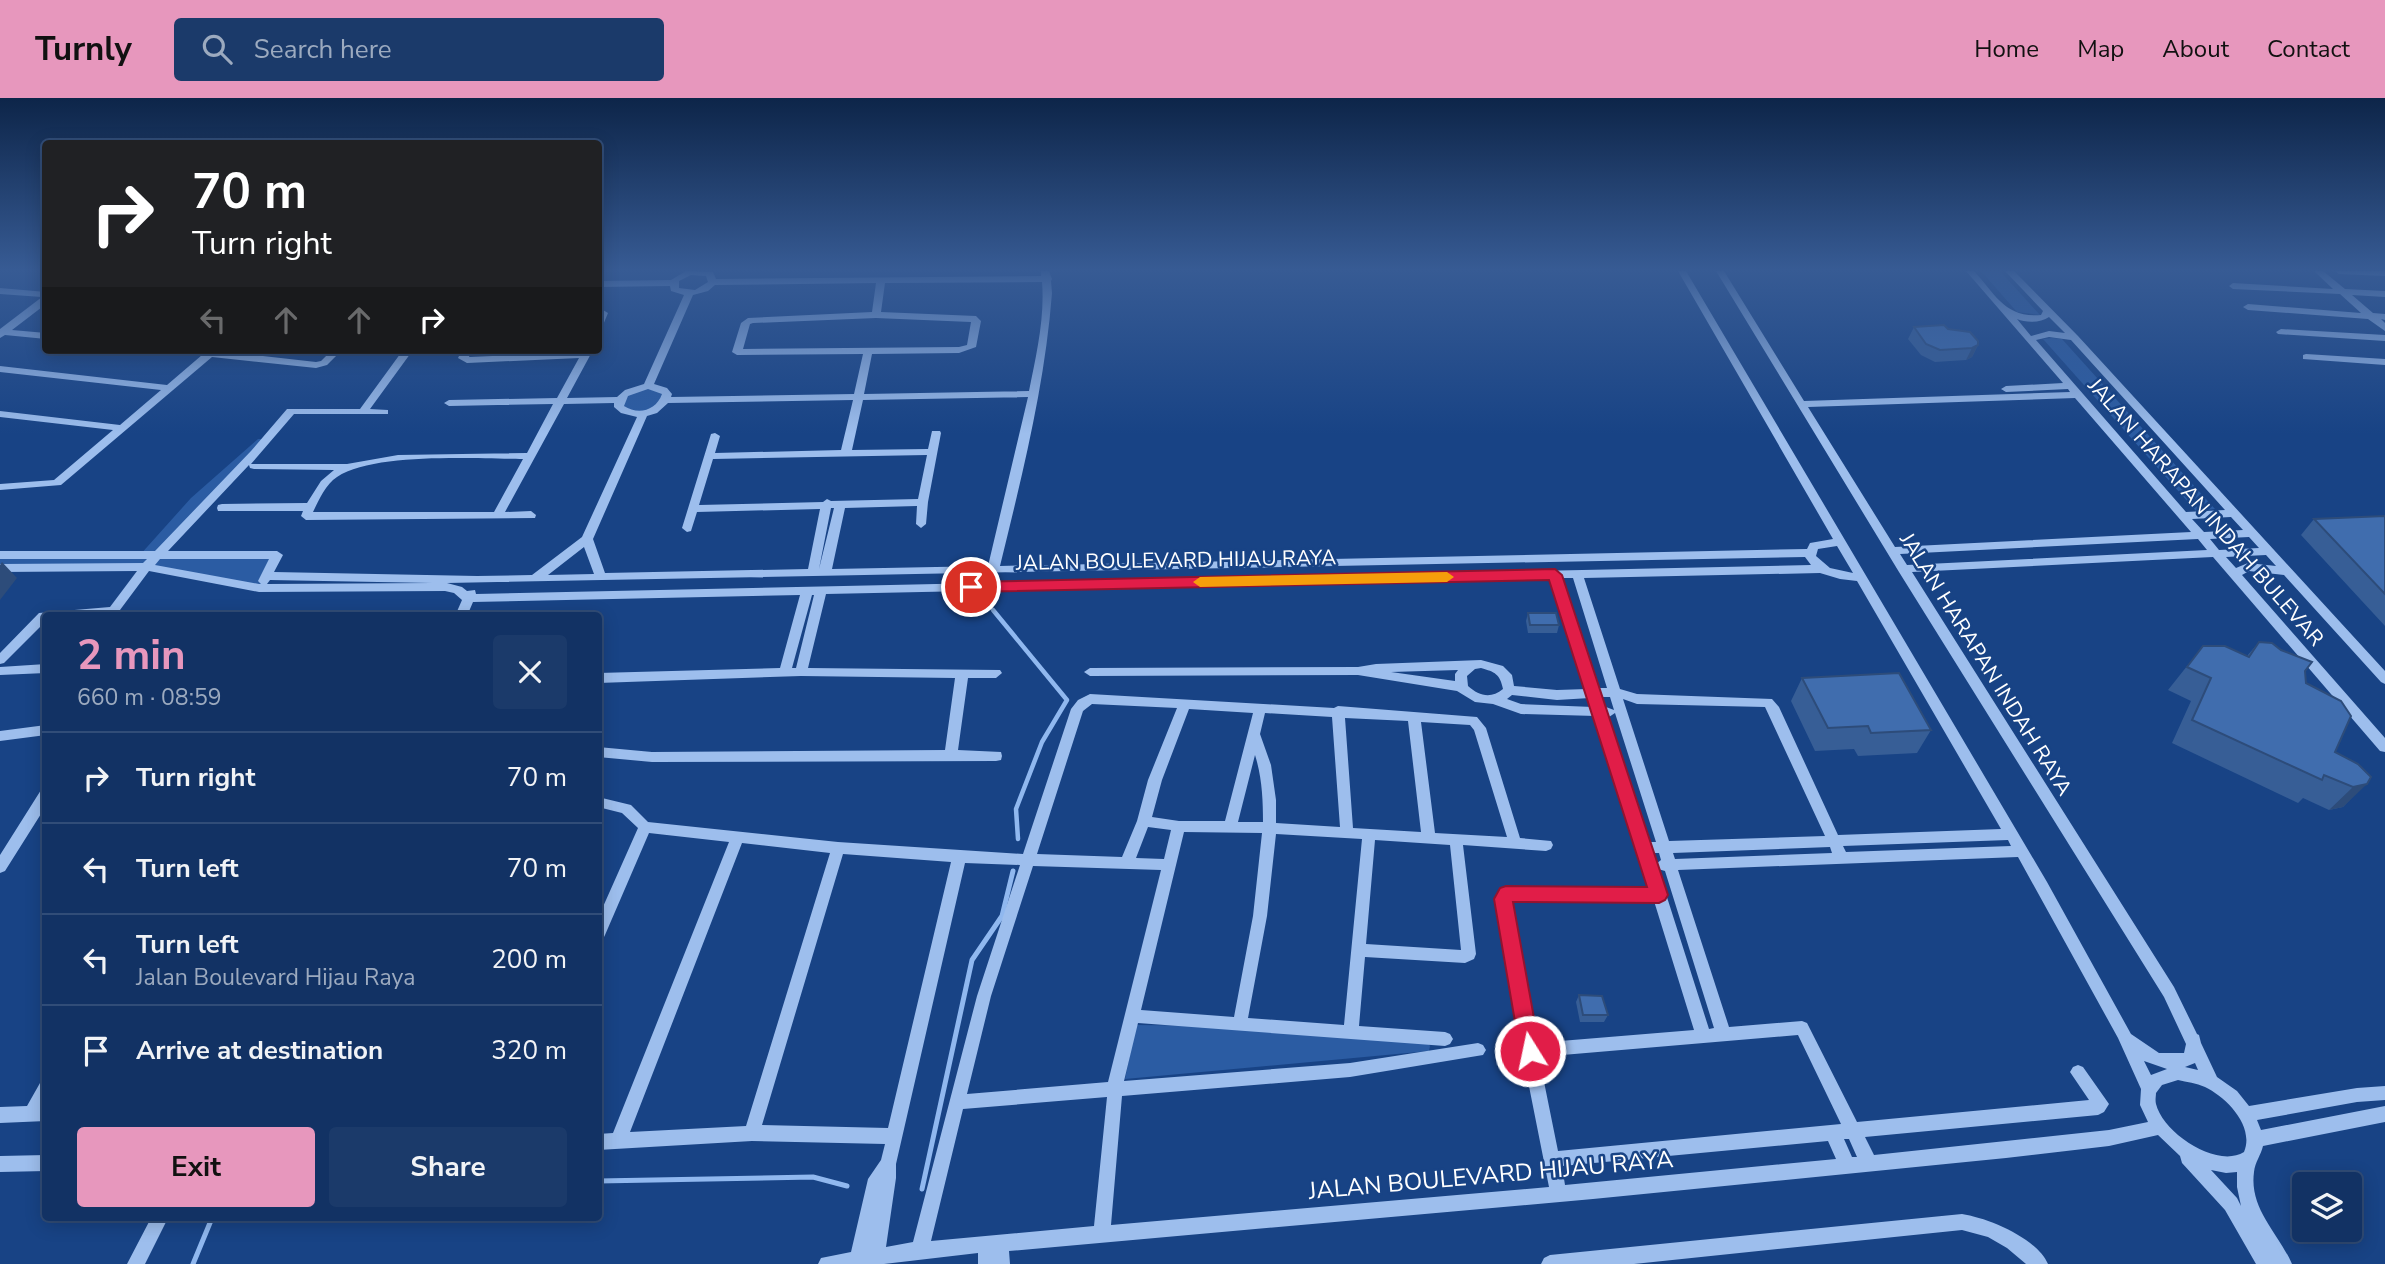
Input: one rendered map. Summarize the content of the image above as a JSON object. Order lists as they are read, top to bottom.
{
  "streets": {
    "street": ["JALAN HARAPAN INDAH BULEVAR", "JALAN BOULEVARD HIJAU RAYA", "JALAN HARAPAN INDAH RAYA"]
  },
  "crossings": [
    ["JALAN BOULEVARD HIJAU RAYA", "JALAN HARAPAN INDAH RAYA"]
  ],
  "page": {
    "header": "Turnly",
    "search": "Search here",
    "nav": [
      "Home",
      "Map",
      "About",
      "Contact"
    ],
    "turn": ["70 m", "Turn right"],
    "heading": ["2 min", "660 m · 08:59"],
    "list": [
      {
        "name": "Turn right",
        "value": "70 m"
      },
      {
        "name": "Turn left",
        "value": "70 m"
      },
      {
        "name": "Turn left",
        "note": "Jalan Boulevard Hijau Raya",
        "value": "200 m"
      },
      {
        "name": "Arrive at destination",
        "value": "320 m"
      }
    ],
    "buttons": ["Exit", "Share"]
  }
}
